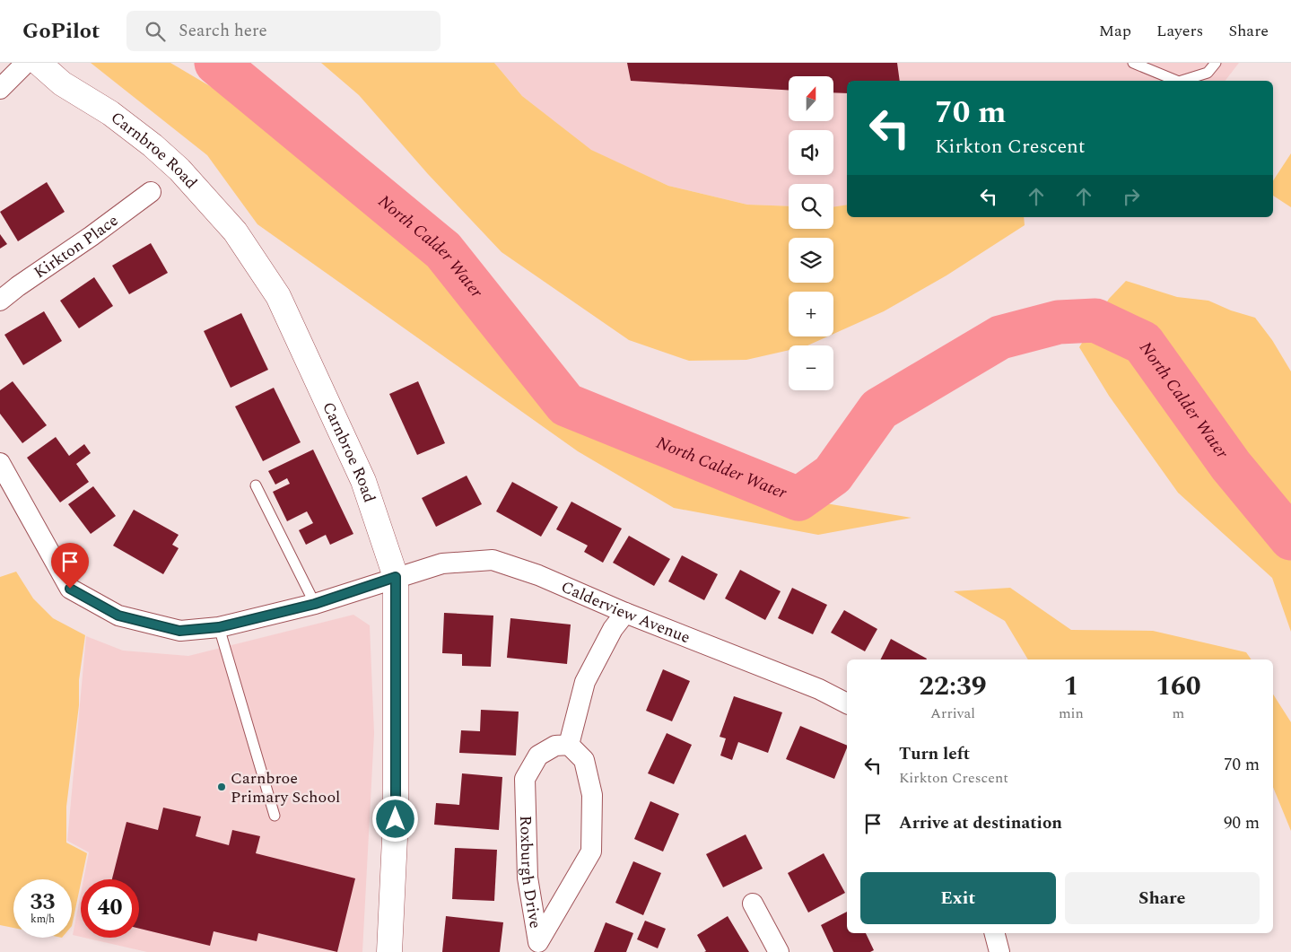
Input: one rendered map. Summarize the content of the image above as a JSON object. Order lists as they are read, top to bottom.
{
  "streets": {
    "street": [
      "Carnbroe Road",
      "Kirkton Place",
      "Calderview Avenue",
      "Roxburgh Drive"
    ]
  },
  "crossings": [
    ["Carnbroe Road", "Calderview Avenue"]
  ],
  "water": ["North Calder Water"],
  "places": ["Carnbroe Primary School"],
  "north": "top",
  "page": {
    "header": "GoPilot",
    "search": "Search here",
    "nav": ["Map", "Layers", "Share"],
    "map_buttons": ["+", "−"],
    "turn": ["70 m", "Kirkton Crescent"],
    "eta": [
      "22:39",
      "Arrival",
      "1",
      "min",
      "160",
      "m"
    ],
    "list": [
      {
        "name": "Turn left",
        "note": "Kirkton Crescent",
        "value": "70 m"
      },
      {
        "name": "Arrive at destination",
        "value": "90 m"
      }
    ],
    "buttons": ["Exit", "Share"],
    "speed": "33 km/h",
    "limit": "40"
  }
}
